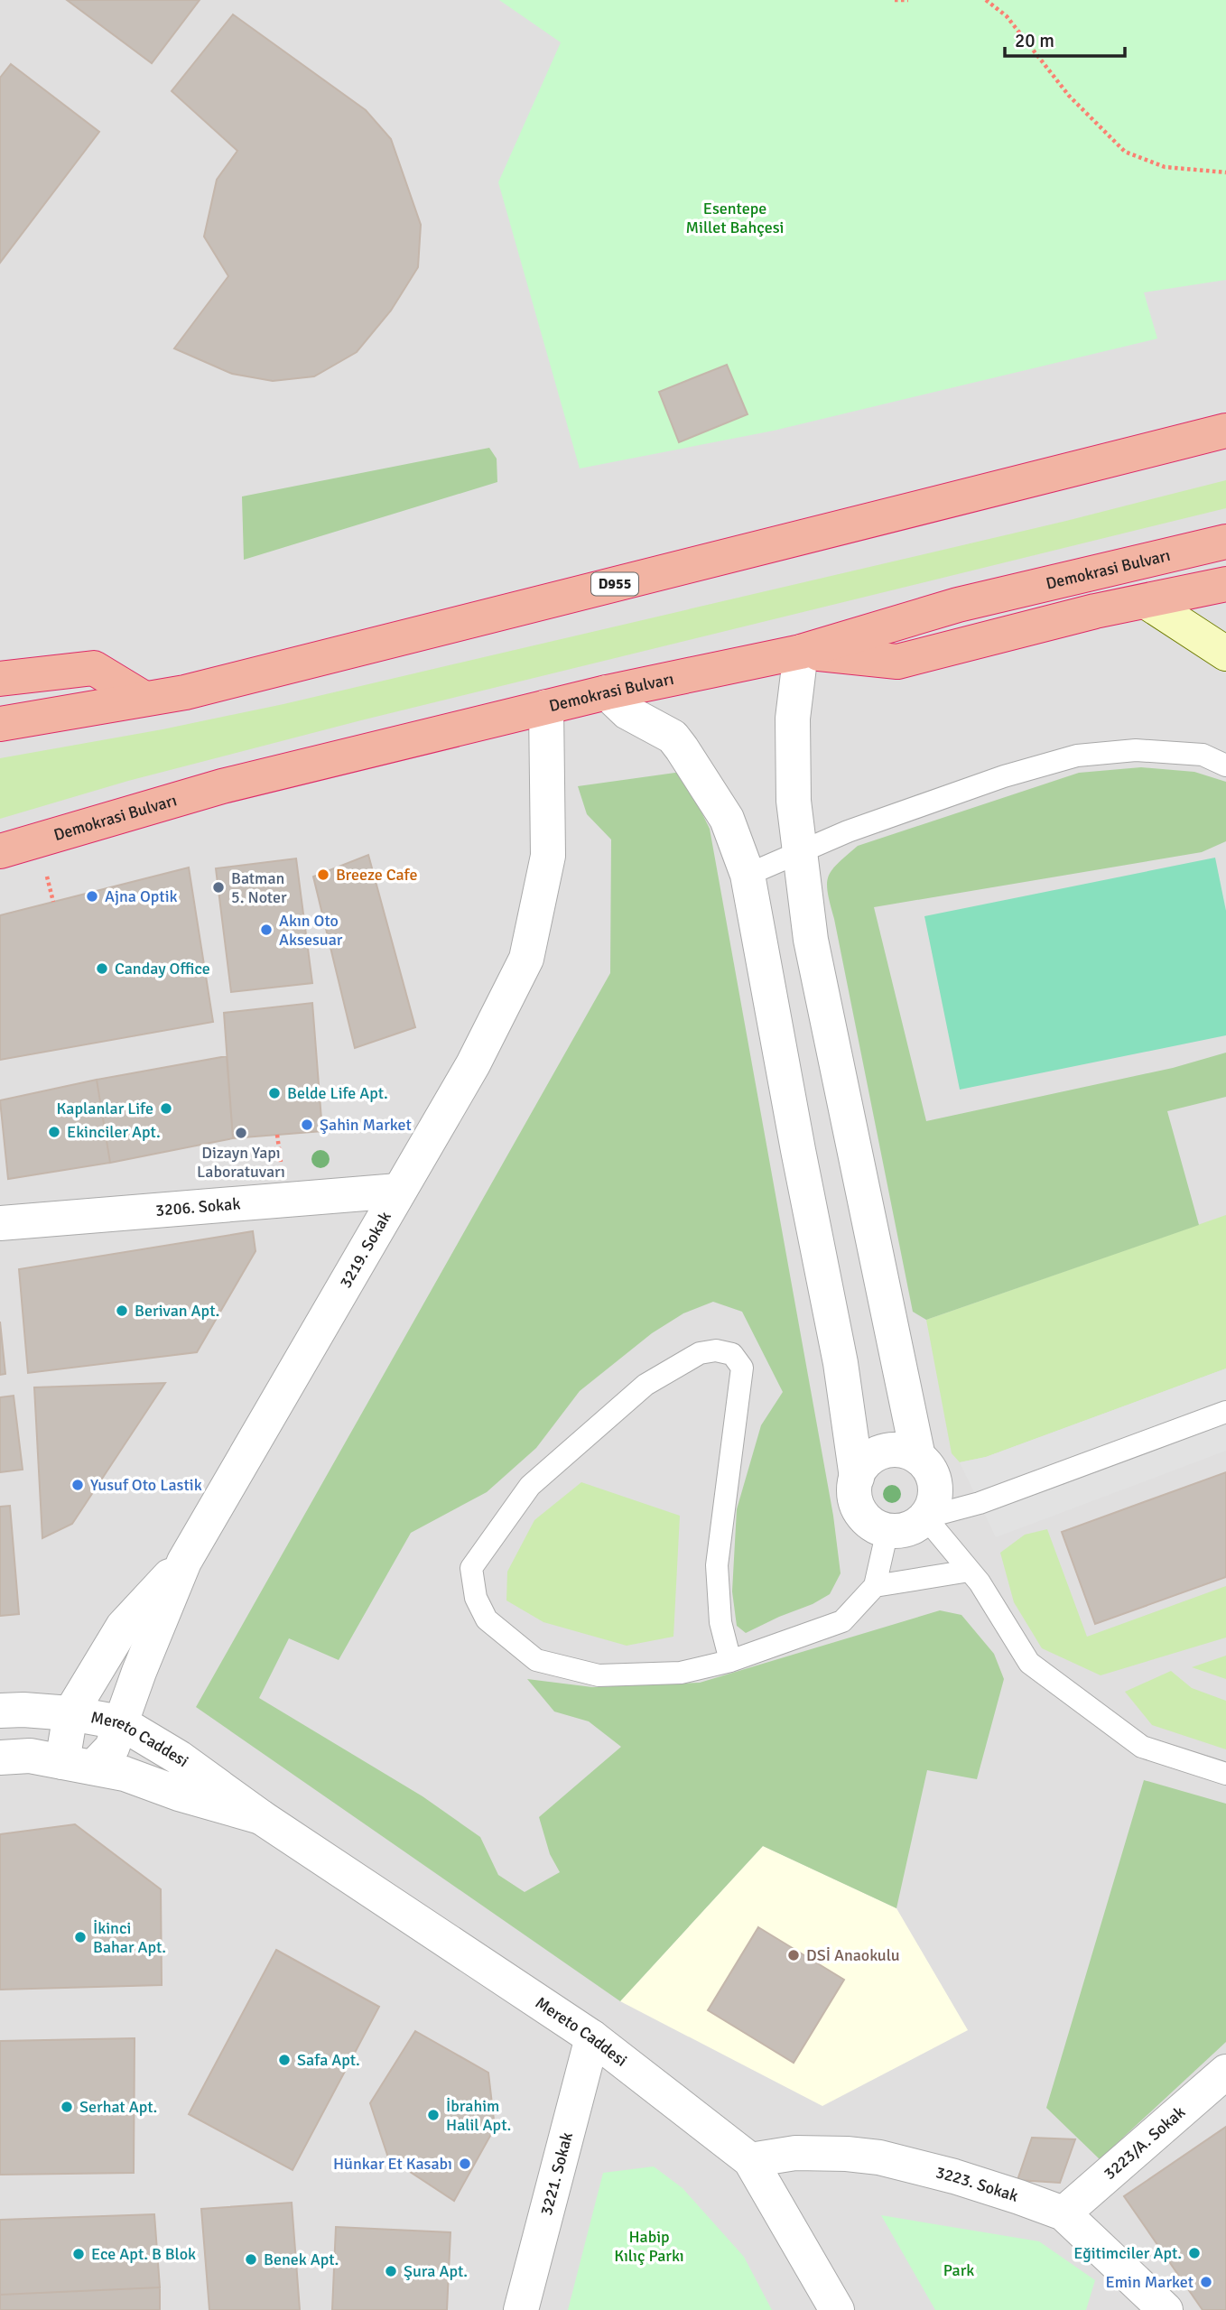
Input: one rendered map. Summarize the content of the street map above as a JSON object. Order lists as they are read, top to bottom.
{
  "streets": {
    "highway": ["Demokrasi Bulvarı", "D955"],
    "street": [
      "3206. Sokak",
      "3219. Sokak",
      "Mereto Caddesi",
      "3223/A. Sokak",
      "3221. Sokak",
      "3223. Sokak"
    ]
  },
  "crossings": [
    ["Demokrasi Bulvarı", "3219. Sokak"],
    ["3206. Sokak", "3219. Sokak"],
    ["3219. Sokak", "Mereto Caddesi"],
    ["Mereto Caddesi", "3221. Sokak"],
    ["Mereto Caddesi", "3223. Sokak"],
    ["3223/A. Sokak", "3223. Sokak"]
  ],
  "parks": ["Esentepe Millet Bahçesi", "Habip Kılıç Parkı", "Park"],
  "places": [
    "Breeze Cafe",
    "Batman 5. Noter",
    "Ajna Optik",
    "Akın Oto Aksesuar",
    "Canday Office",
    "Belde Life Apt.",
    "Kaplanlar Life",
    "Şahin Market",
    "Ekinciler Apt.",
    "Dizayn Yapı Laboratuvarı",
    "Berivan Apt.",
    "Yusuf Oto Lastik",
    "İkinci Bahar Apt.",
    "DSİ Anaokulu",
    "Safa Apt.",
    "Serhat Apt.",
    "İbrahim Halil Apt.",
    "Hünkar Et Kasabı",
    "Eğitimciler Apt.",
    "Ece Apt. B Blok",
    "Benek Apt.",
    "Şura Apt.",
    "Emin Market"
  ],
  "scale_bar": "20 m"
}
